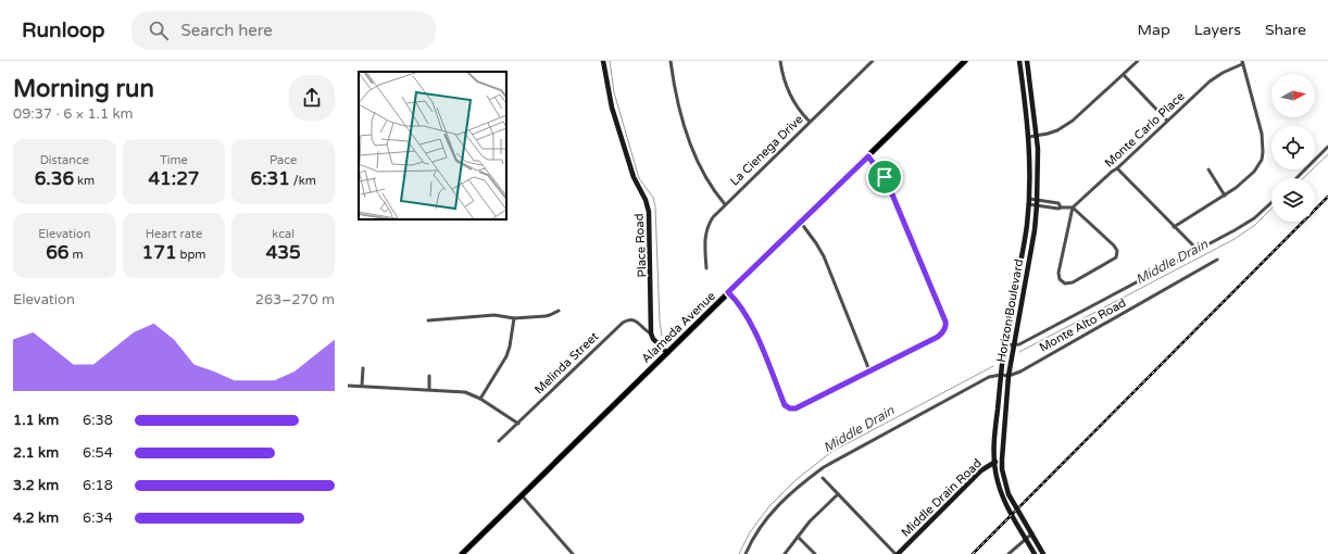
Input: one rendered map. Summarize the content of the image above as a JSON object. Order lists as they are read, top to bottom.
{
  "streets": {
    "main road": [
      "Place Road",
      "Horizon Boulevard",
      "Alameda Avenue",
      "Middle Drain Road"
    ],
    "street": [
      "Monte Carlo Place",
      "La Cienega Drive",
      "Monte Alto Road",
      "Melinda Street"
    ]
  },
  "crossings": [
    ["Place Road", "Melinda Street"],
    ["Horizon Boulevard", "Monte Alto Road"],
    ["Horizon Boulevard", "Middle Drain Road"]
  ],
  "water": ["Middle Drain"],
  "north": "right",
  "page": {
    "header": "Runloop",
    "search": "Search here",
    "nav": ["Map", "Layers", "Share"],
    "heading": ["Morning run", "09:37 · 6 × 1.1 km"],
    "stats": [
      ["Distance", "6.36 km"],
      ["Time", "41:27"],
      ["Pace", "6:31 /km"],
      ["Elevation", "66 m"],
      ["Heart rate", "171 bpm"],
      ["kcal", "435"]
    ],
    "chart": ["Elevation", "263–270 m"],
    "list": [
      {
        "name": "1.1 km",
        "note": "6:38"
      },
      {
        "name": "2.1 km",
        "note": "6:54"
      },
      {
        "name": "3.2 km",
        "note": "6:18"
      },
      {
        "name": "4.2 km",
        "note": "6:34"
      }
    ]
  }
}
